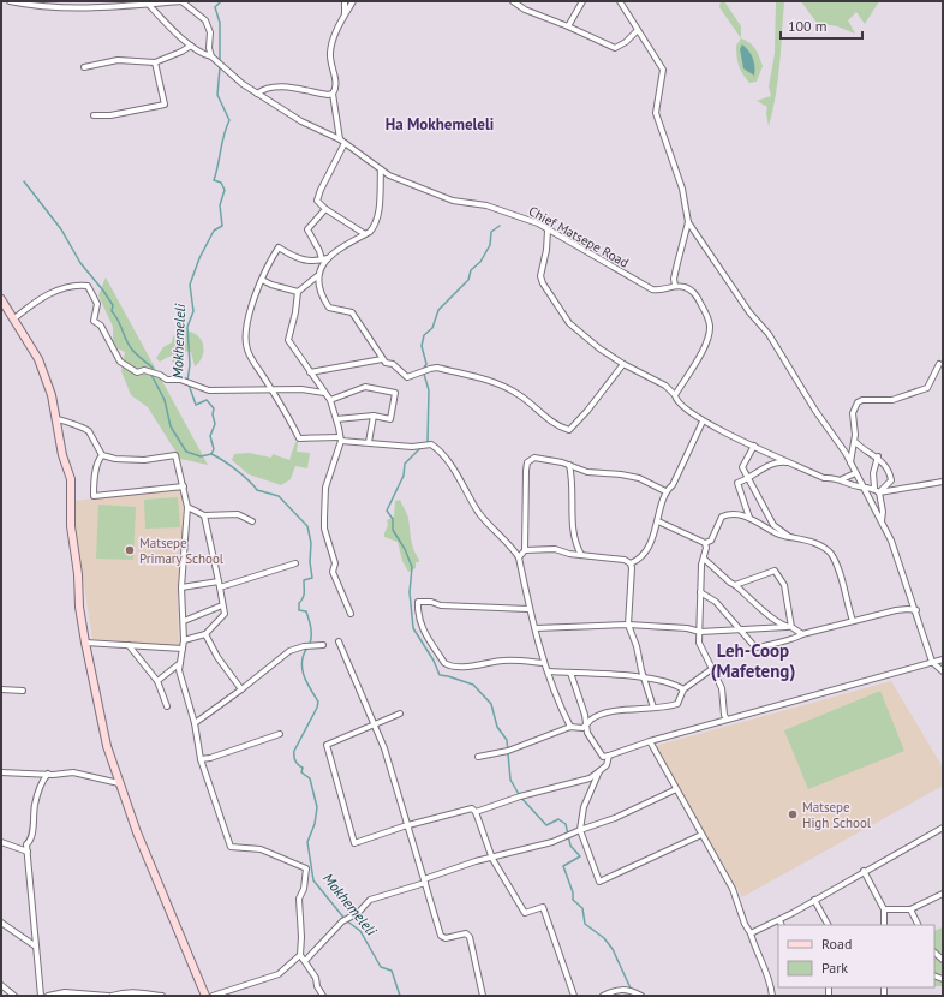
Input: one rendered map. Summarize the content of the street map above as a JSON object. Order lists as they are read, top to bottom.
{
  "streets": {
    "street": ["Chief Matsepe Road"]
  },
  "districts": ["Ha Mokhemeleli", "Leh-Coop (Mafeteng)"],
  "water": ["Mokhemeleli"],
  "places": ["Matsepe Primary School", "Matsepe High School"],
  "legend": ["Road", "Park"],
  "scale_bar": "100 m"
}
